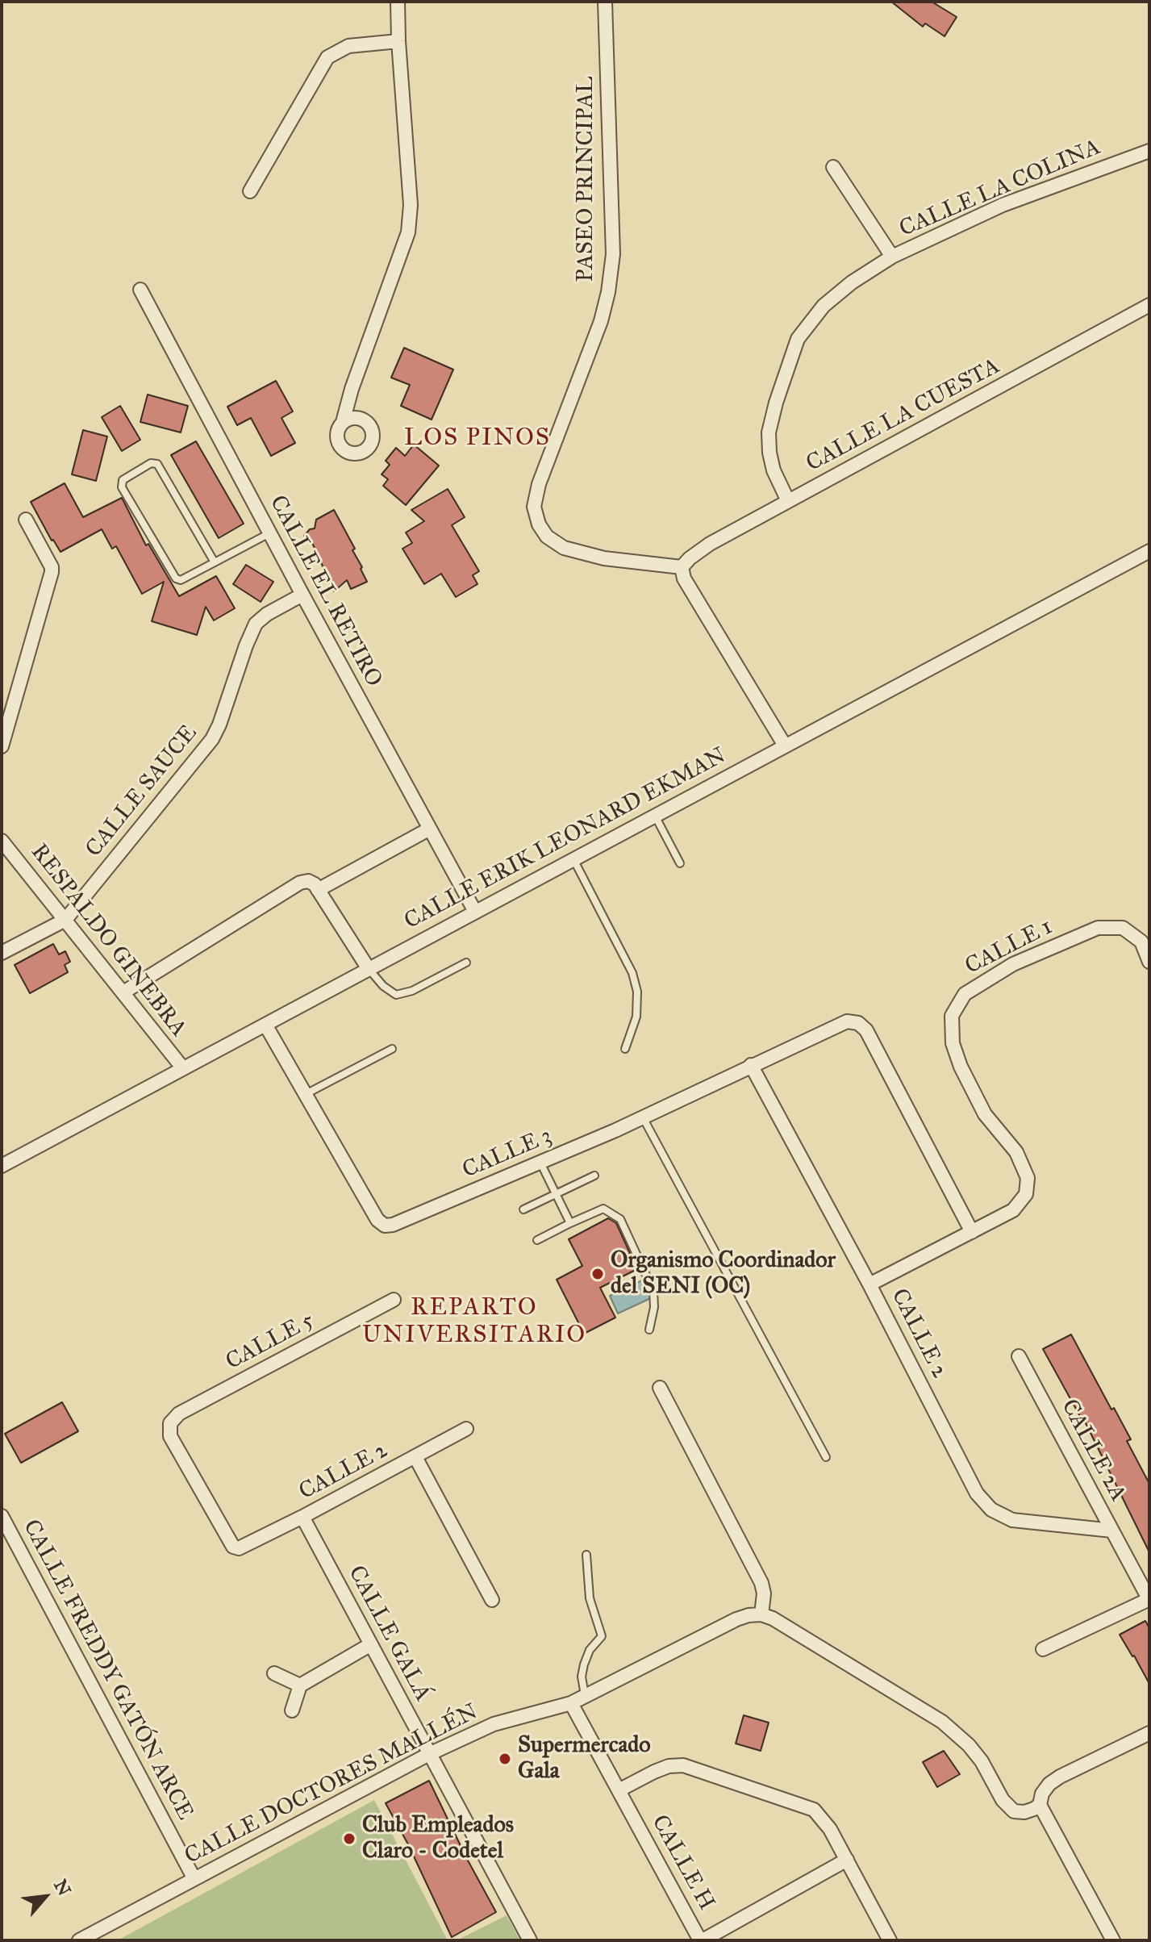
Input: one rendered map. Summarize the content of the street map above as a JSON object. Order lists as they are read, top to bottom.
{
  "streets": {
    "street": [
      "PASEO PRINCIPAL",
      "CALLE LA COLINA",
      "CALLE LA CUESTA",
      "CALLE EL RETIRO",
      "CALLE SAUCE",
      "CALLE ERIK LEONARD EKMAN",
      "RESPALDO GINEBRA",
      "CALLE 1",
      "CALLE 3",
      "CALLE 2",
      "CALLE 5",
      "CALLE 2A",
      "CALLE GALÁ",
      "CALLE FREDDY GATÓN ARCE",
      "CALLE DOCTORES MALLÉN",
      "CALLE H"
    ]
  },
  "crossings": [
    ["PASEO PRINCIPAL", "CALLE LA CUESTA"],
    ["CALLE LA COLINA", "CALLE LA CUESTA"],
    ["CALLE EL RETIRO", "CALLE SAUCE"],
    ["CALLE EL RETIRO", "CALLE ERIK LEONARD EKMAN"],
    ["CALLE SAUCE", "RESPALDO GINEBRA"],
    ["CALLE ERIK LEONARD EKMAN", "RESPALDO GINEBRA"],
    ["CALLE ERIK LEONARD EKMAN", "CALLE 3"],
    ["CALLE 1", "CALLE 3"],
    ["CALLE 1", "CALLE 2"],
    ["CALLE 3", "CALLE 2"],
    ["CALLE 2", "CALLE 5"],
    ["CALLE 2", "CALLE 2A"],
    ["CALLE 2", "CALLE GALÁ"],
    ["CALLE GALÁ", "CALLE DOCTORES MALLÉN"],
    ["CALLE FREDDY GATÓN ARCE", "CALLE DOCTORES MALLÉN"],
    ["CALLE DOCTORES MALLÉN", "CALLE H"]
  ],
  "districts": ["LOS PINOS", "REPARTO UNIVERSITARIO"],
  "places": ["Organismo Coordinador del SENI (OC)", "Supermercado Gala", "Club Empleados Claro - Codetel"],
  "north": "top right"
}
